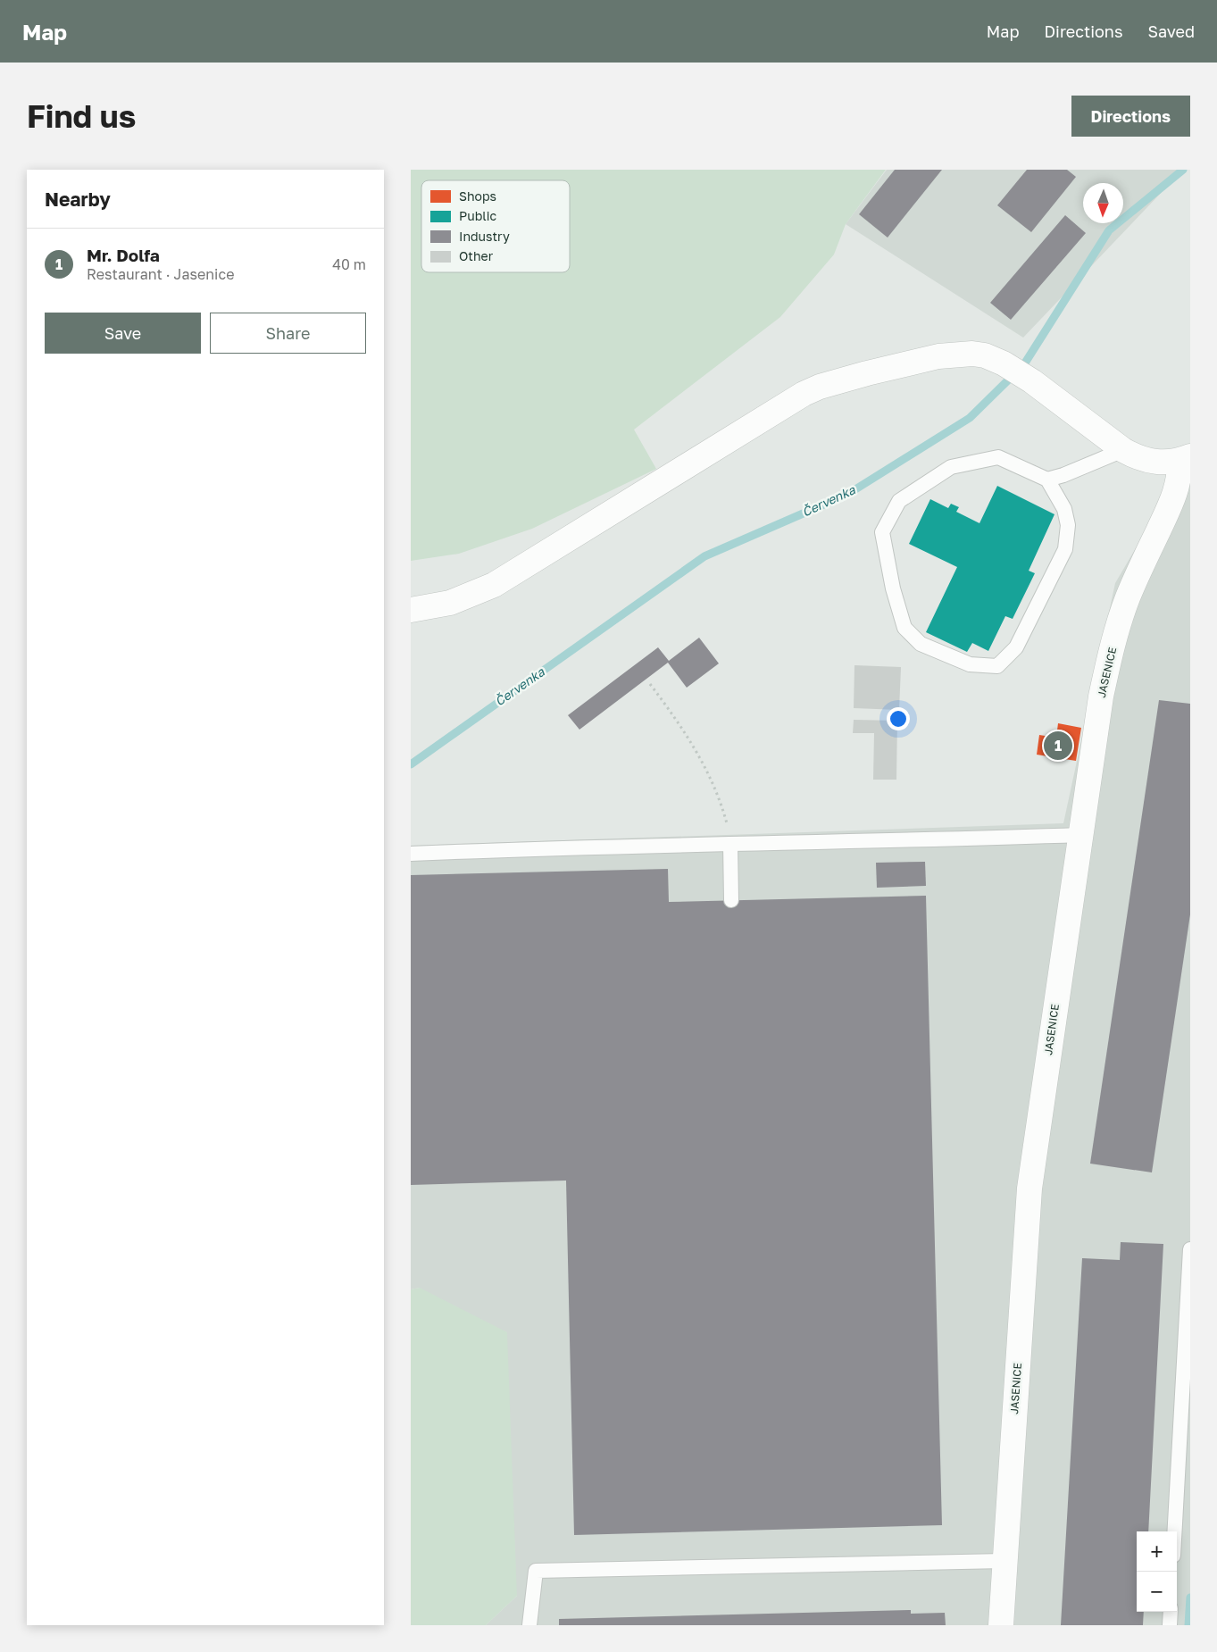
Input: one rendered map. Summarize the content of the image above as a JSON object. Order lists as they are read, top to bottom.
{
  "streets": {
    "street": ["JASENICE"]
  },
  "water": ["Červenka"],
  "legend": [
    "Shops",
    "Public",
    "Industry",
    "Other"
  ],
  "north": "bottom",
  "page": {
    "header": "Map",
    "nav": ["Map", "Directions", "Saved"],
    "buttons": [
      "Directions",
      ["Save", "Share"]
    ],
    "title": "Find us",
    "heading": "Nearby",
    "list": [
      {
        "mark": "1",
        "name": "Mr. Dolfa",
        "note": "Restaurant · Jasenice",
        "value": "40 m"
      }
    ],
    "pins": "1",
    "map_buttons": ["+", "−"]
  }
}
